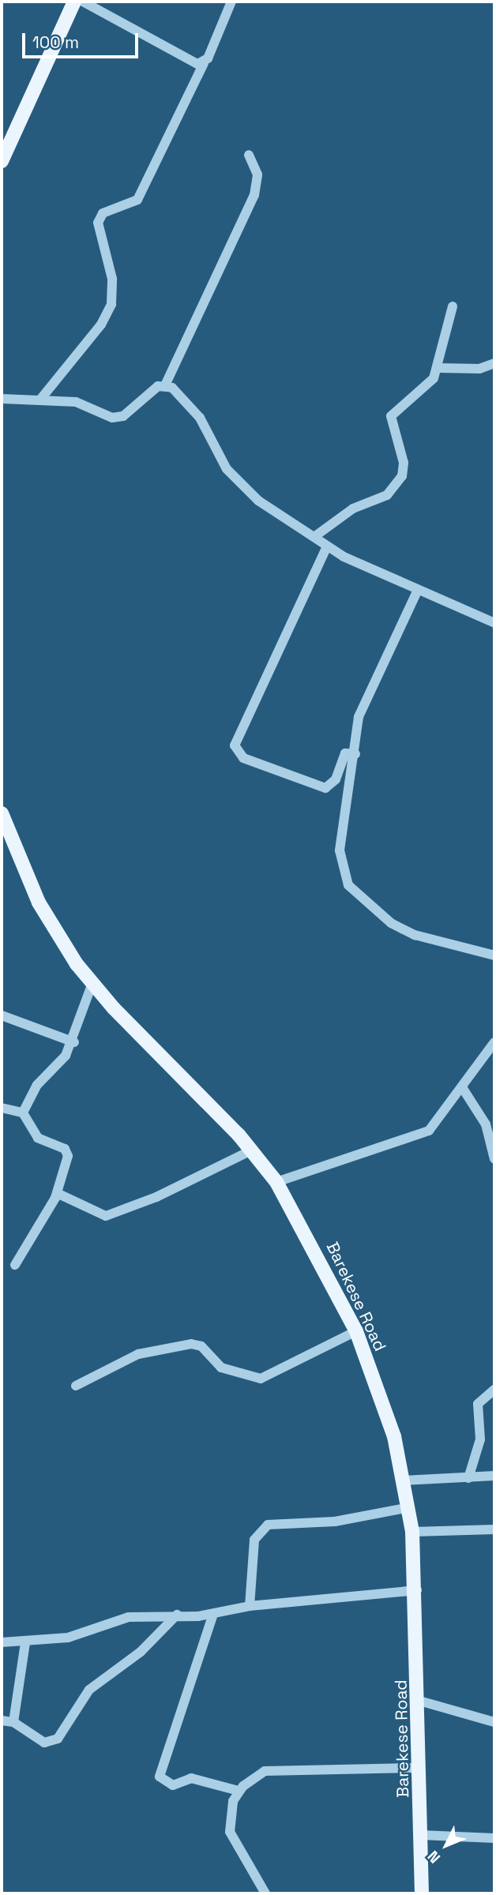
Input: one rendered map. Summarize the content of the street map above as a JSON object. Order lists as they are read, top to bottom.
{
  "streets": {
    "main road": ["Barekese Road"]
  },
  "scale_bar": "100 m",
  "north": "bottom left"
}
